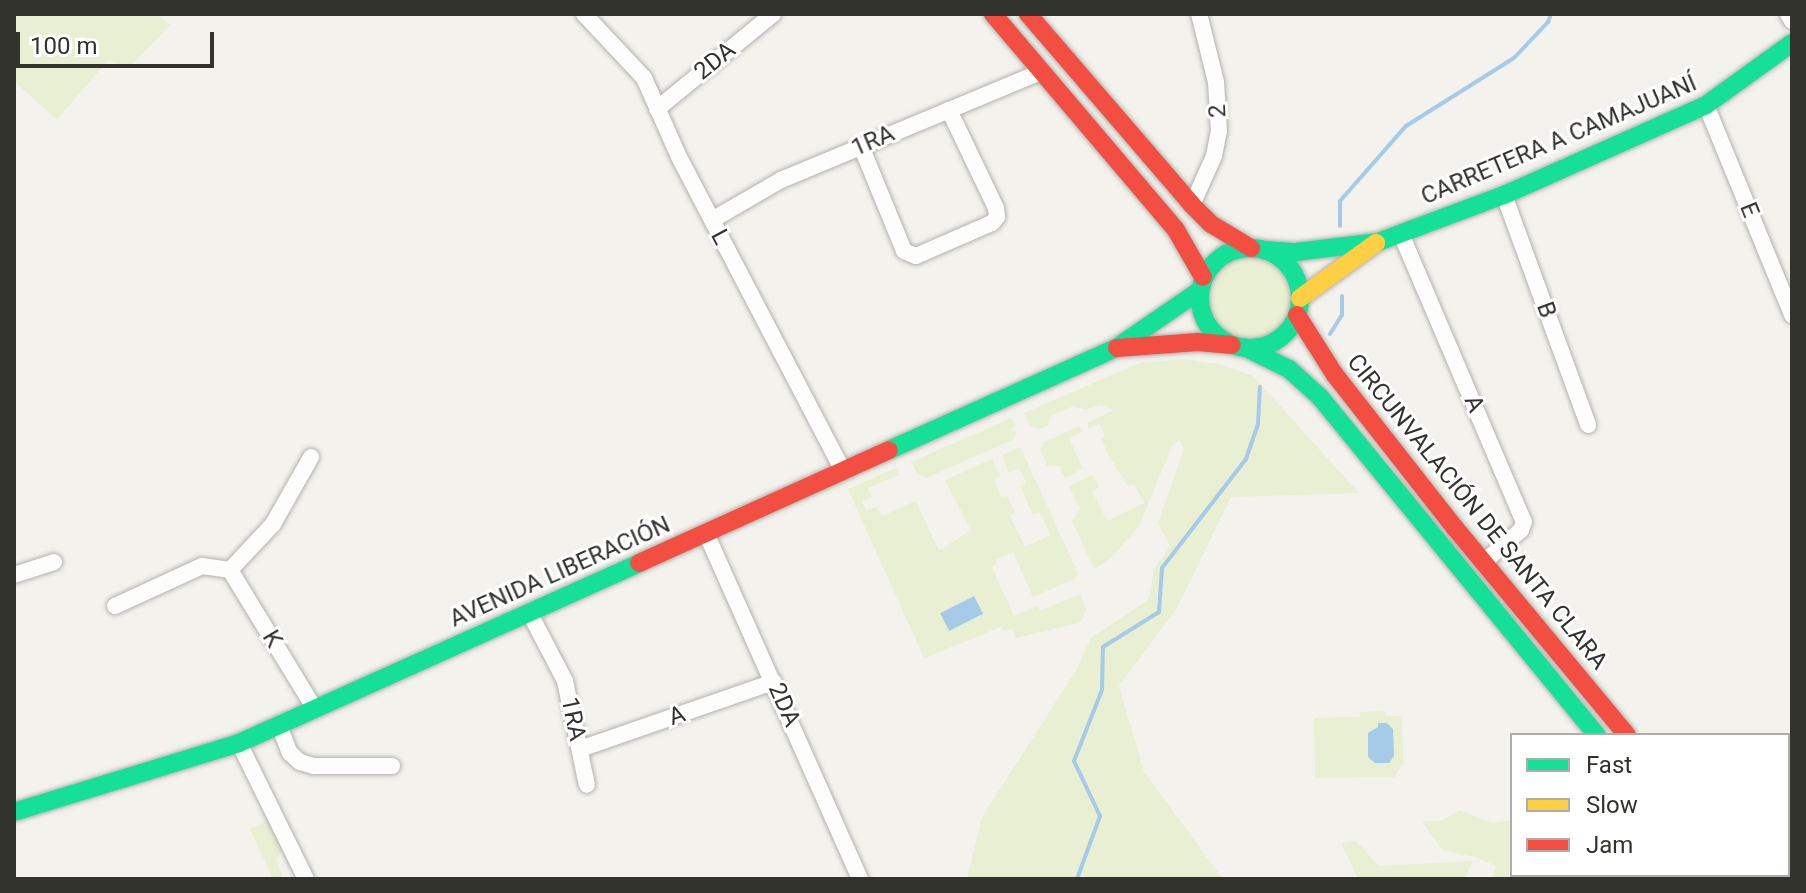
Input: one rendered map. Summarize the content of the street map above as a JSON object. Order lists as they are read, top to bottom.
{
  "streets": {
    "main road": ["CARRETERA A CAMAJUANÍ", "CIRCUNVALACIÓN DE SANTA CLARA", "AVENIDA LIBERACIÓN"],
    "street": [
      "2DA",
      "2",
      "1RA",
      "E",
      "L",
      "B",
      "A",
      "K"
    ]
  },
  "crossings": [
    ["2DA", "L"],
    ["2DA", "A"],
    ["2DA", "AVENIDA LIBERACIÓN"],
    ["CARRETERA A CAMAJUANÍ", "E"],
    ["CARRETERA A CAMAJUANÍ", "B"],
    ["CARRETERA A CAMAJUANÍ", "A"],
    ["CARRETERA A CAMAJUANÍ", "CIRCUNVALACIÓN DE SANTA CLARA"],
    ["CARRETERA A CAMAJUANÍ", "AVENIDA LIBERACIÓN"],
    ["1RA", "L"],
    ["1RA", "A"],
    ["1RA", "AVENIDA LIBERACIÓN"],
    ["L", "AVENIDA LIBERACIÓN"],
    ["A", "CIRCUNVALACIÓN DE SANTA CLARA"],
    ["CIRCUNVALACIÓN DE SANTA CLARA", "AVENIDA LIBERACIÓN"],
    ["AVENIDA LIBERACIÓN", "K"]
  ],
  "legend": ["Fast", "Slow", "Jam"],
  "scale_bar": "100 m"
}
